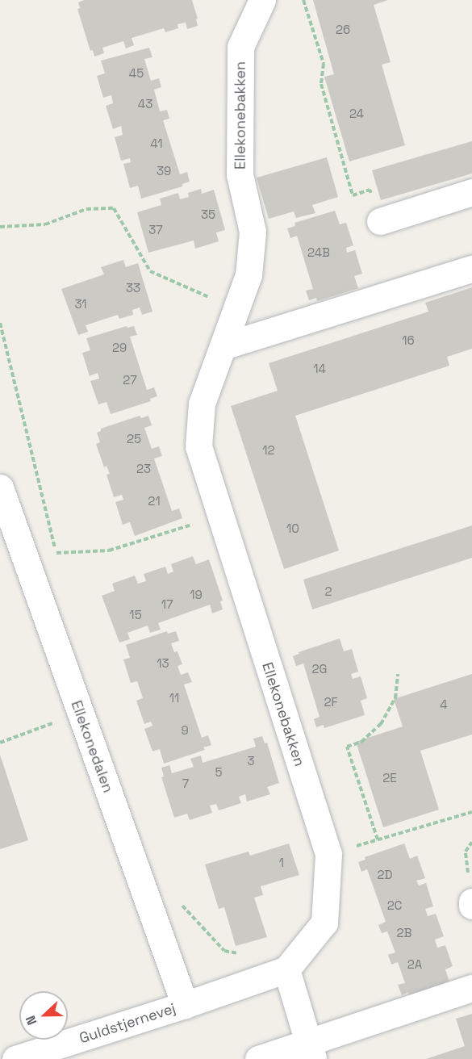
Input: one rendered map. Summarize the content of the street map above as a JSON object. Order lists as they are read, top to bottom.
{
  "streets": {
    "street": ["Ellekonebakken", "Ellekonedalen", "Guldstjernevej"]
  },
  "crossings": [
    ["Ellekonedalen", "Guldstjernevej"]
  ],
  "house_numbers": [
    "26",
    "45",
    "43",
    "24",
    "41",
    "39",
    "35",
    "37",
    "24B",
    "33",
    "31",
    "16",
    "29",
    "14",
    "27",
    "25",
    "12",
    "23",
    "21",
    "10",
    "2",
    "19",
    "17",
    "15",
    "13",
    "2G",
    "11",
    "2F",
    "4",
    "9",
    "3",
    "5",
    "2E",
    "7",
    "1",
    "2D",
    "2C",
    "2B",
    "2A"
  ],
  "north": "left"
}
